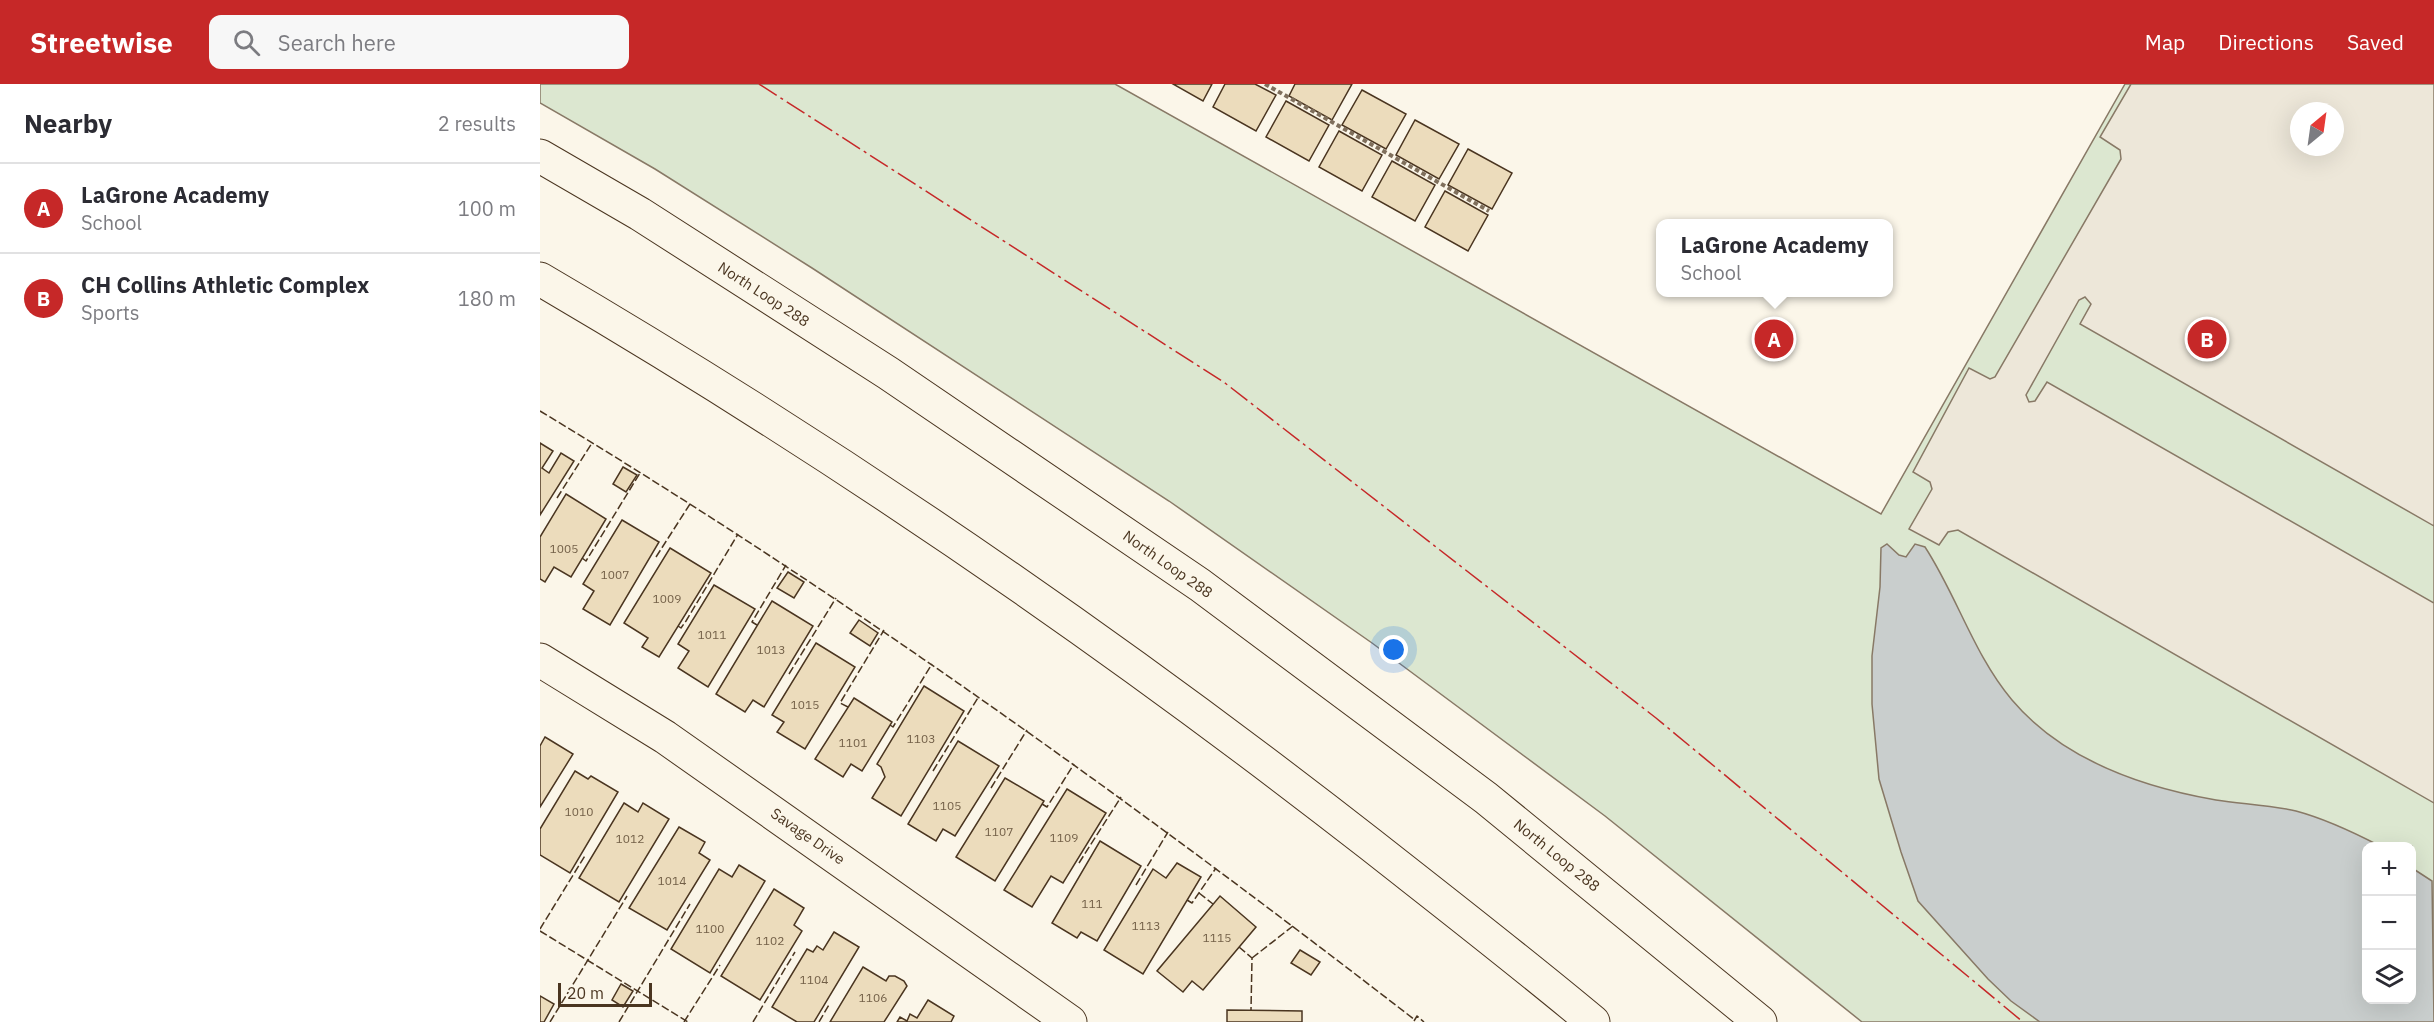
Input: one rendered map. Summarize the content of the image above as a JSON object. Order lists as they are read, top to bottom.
{
  "streets": {
    "main road": ["North Loop 288", "Savage Drive"]
  },
  "house_numbers": [
    "1005",
    "1007",
    "1009",
    "1011",
    "1013",
    "1015",
    "1103",
    "1101",
    "1105",
    "1010",
    "1107",
    "1109",
    "1012",
    "1014",
    "111",
    "1113",
    "1100",
    "1115",
    "1102",
    "1104",
    "1106"
  ],
  "scale_bar": "20 m",
  "north": "top right",
  "page": {
    "header": "Streetwise",
    "search": "Search here",
    "nav": ["Map", "Directions", "Saved"],
    "heading": ["Nearby", "2 results"],
    "list": [
      {
        "mark": "A",
        "name": "LaGrone Academy",
        "note": "School",
        "value": "100 m"
      },
      {
        "mark": "B",
        "name": "CH Collins Athletic Complex",
        "note": "Sports",
        "value": "180 m"
      }
    ],
    "popup": ["LaGrone Academy", "School"],
    "pins": ["A", "B"],
    "map_buttons": ["+", "−"],
    "scale": "20 m"
  }
}
